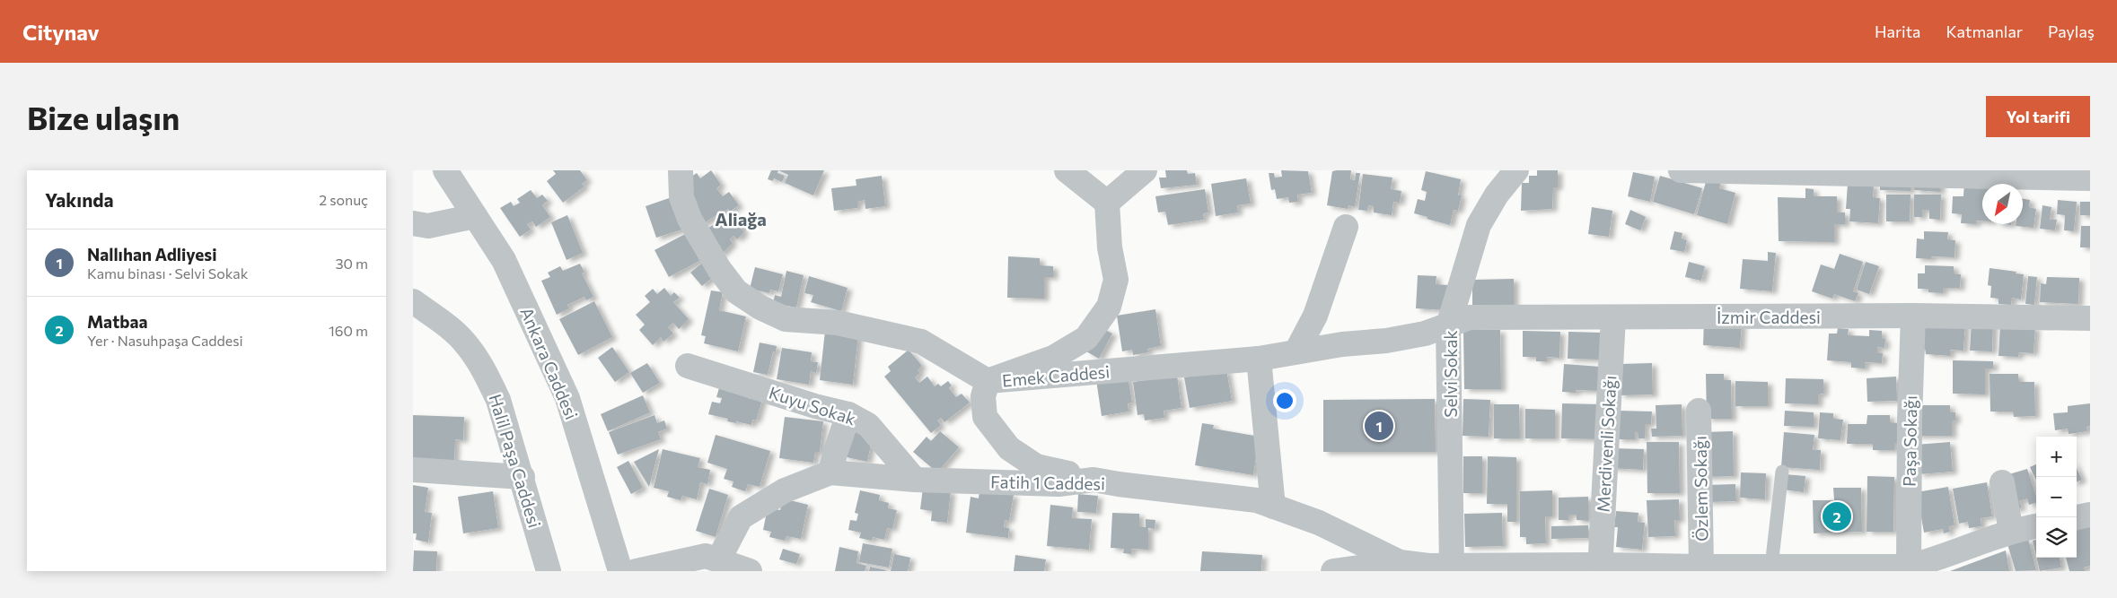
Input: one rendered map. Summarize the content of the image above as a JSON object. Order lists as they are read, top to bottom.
{
  "streets": {
    "street": [
      "İzmir Caddesi",
      "Ankara Caddesi",
      "Selvi Sokak",
      "Emek Caddesi",
      "Kuyu Sokak",
      "Paşa Sokağı",
      "Merdivenli Sokağı",
      "Halil Paşa Caddesi",
      "Fatih 1 Caddesi",
      "Özlem Sokağı"
    ]
  },
  "crossings": [
    ["İzmir Caddesi", "Selvi Sokak"],
    ["İzmir Caddesi", "Emek Caddesi"],
    ["İzmir Caddesi", "Paşa Sokağı"],
    ["İzmir Caddesi", "Merdivenli Sokağı"],
    ["Selvi Sokak", "Emek Caddesi"],
    ["Kuyu Sokak", "Fatih 1 Caddesi"]
  ],
  "districts": ["Aliağa"],
  "north": "bottom left",
  "page": {
    "header": "Citynav",
    "nav": ["Harita", "Katmanlar", "Paylaş"],
    "buttons": "Yol tarifi",
    "title": "Bize ulaşın",
    "heading": ["Yakında", "2 sonuç"],
    "list": [
      {
        "mark": "1",
        "name": "Nallıhan Adliyesi",
        "note": "Kamu binası · Selvi Sokak",
        "value": "30 m"
      },
      {
        "mark": "2",
        "name": "Matbaa",
        "note": "Yer · Nasuhpaşa Caddesi",
        "value": "160 m"
      }
    ],
    "pins": ["1", "2"],
    "map_buttons": ["+", "−"]
  }
}
